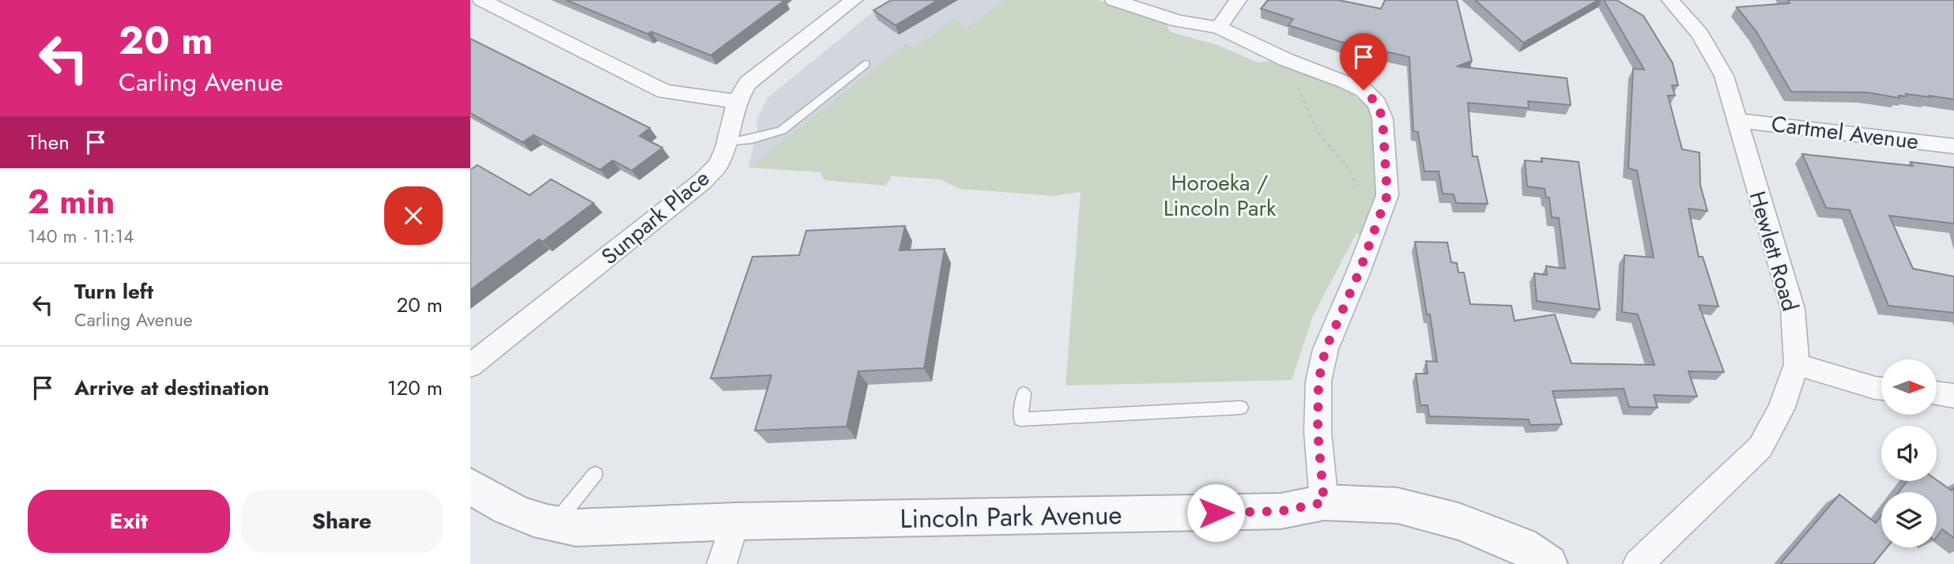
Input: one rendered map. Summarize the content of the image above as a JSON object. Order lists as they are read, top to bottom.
{
  "streets": {
    "street": [
      "Cartmel Avenue",
      "Sunpark Place",
      "Hewlett Road",
      "Lincoln Park Avenue"
    ]
  },
  "crossings": [
    ["Cartmel Avenue", "Hewlett Road"]
  ],
  "parks": ["Horoeka / Lincoln Park"],
  "north": "right",
  "page": {
    "turn": ["20 m", "Carling Avenue"],
    "then": "Then",
    "heading": ["2 min", "140 m · 11:14"],
    "list": [
      {
        "name": "Turn left",
        "note": "Carling Avenue",
        "value": "20 m"
      },
      {
        "name": "Arrive at destination",
        "value": "120 m"
      }
    ],
    "buttons": ["Exit", "Share"]
  }
}
